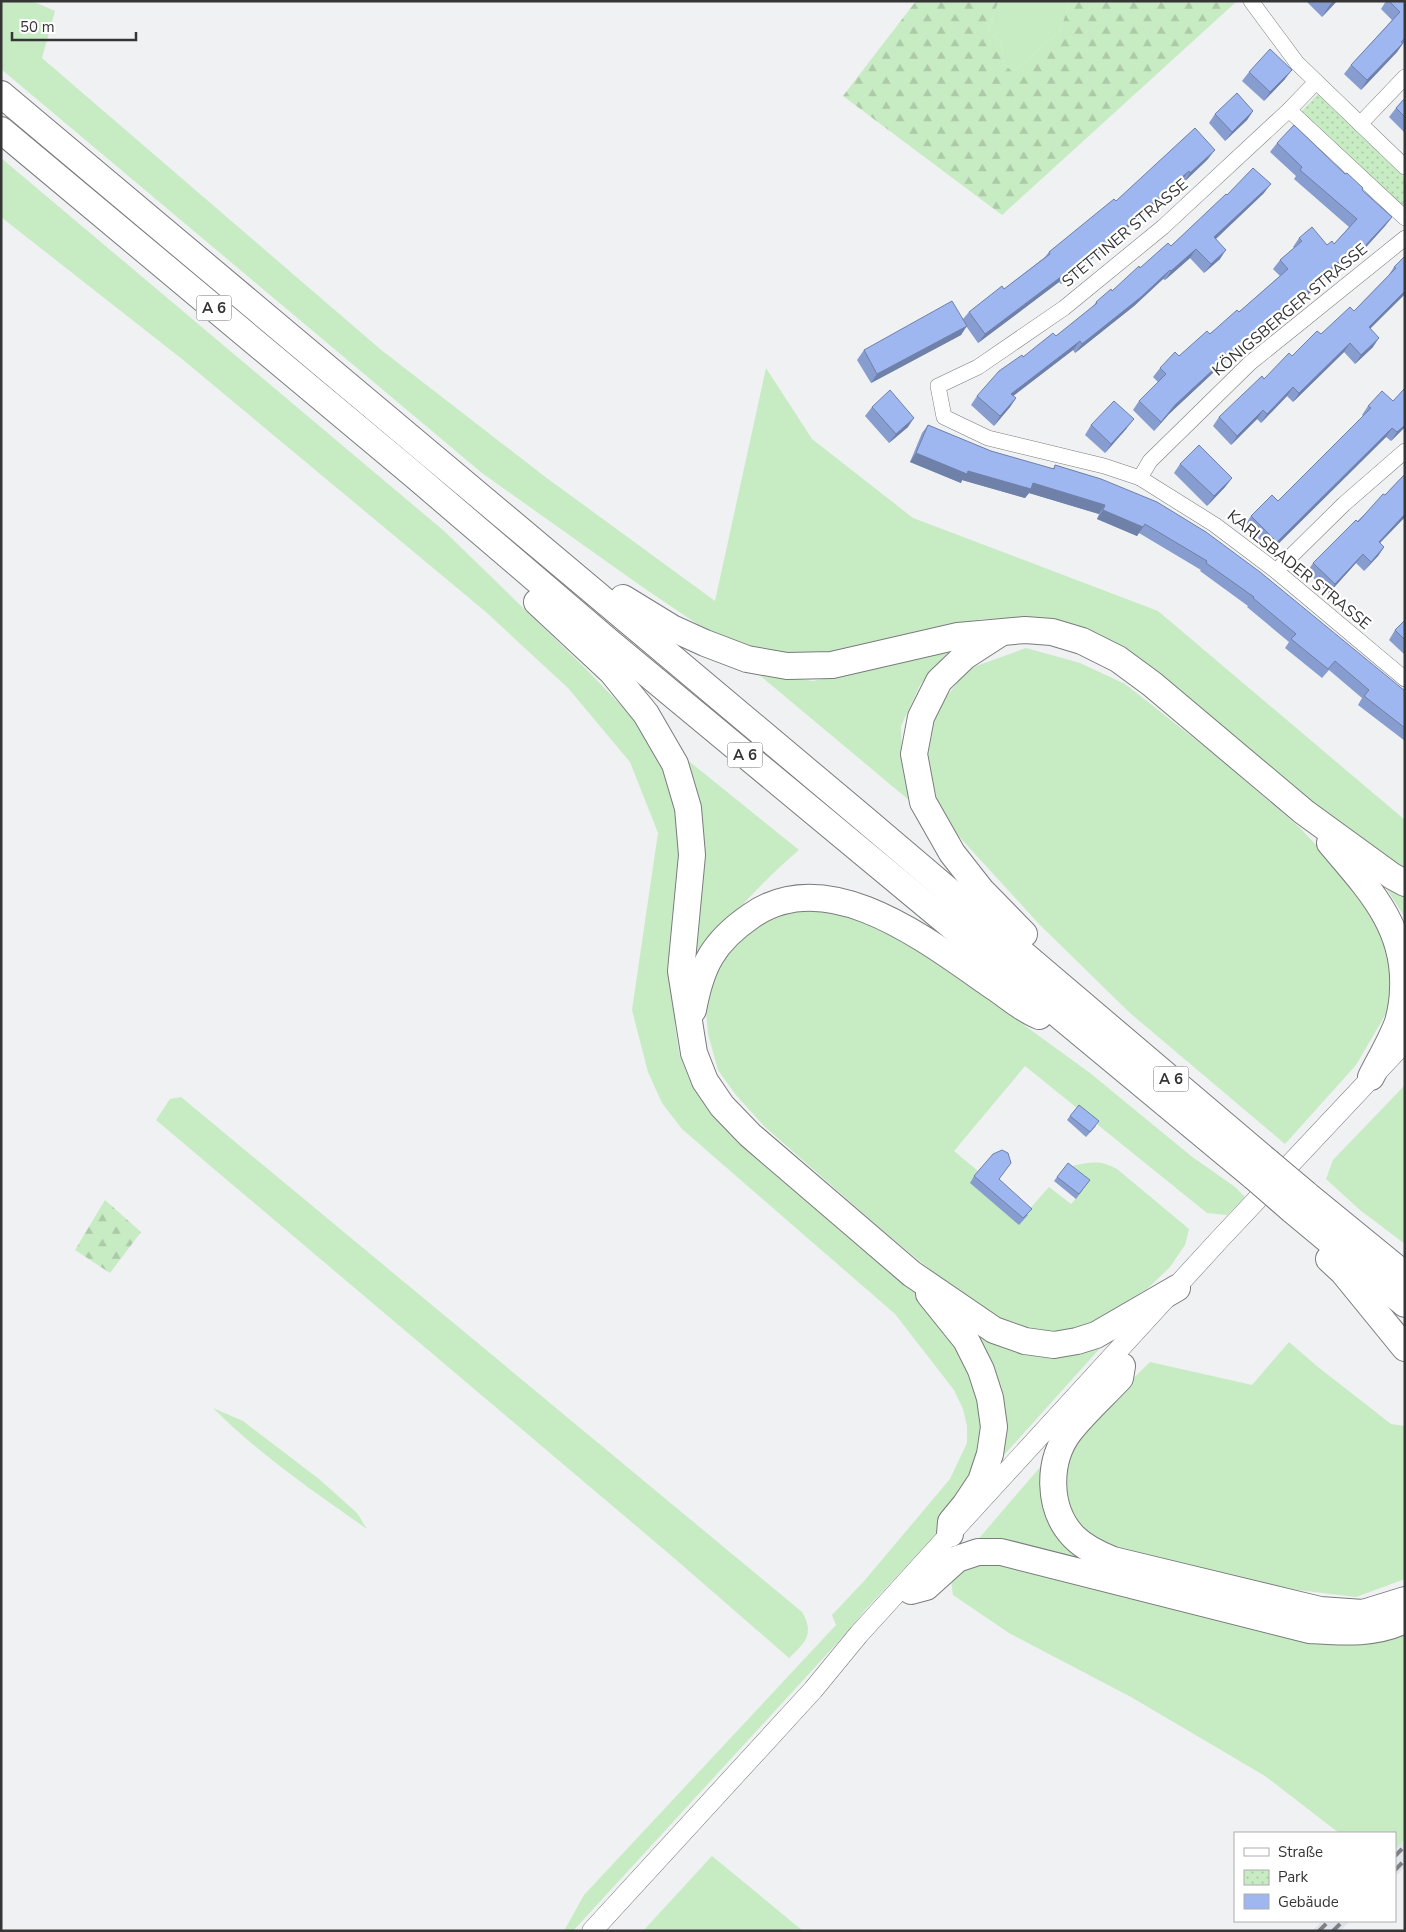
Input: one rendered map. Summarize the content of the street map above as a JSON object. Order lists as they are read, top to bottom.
{
  "streets": {
    "highway": ["A 6"],
    "street": ["STETTINER STRASSE", "KÖNIGSBERGER STRASSE", "KARLSBADER STRASSE"]
  },
  "crossings": [
    ["STETTINER STRASSE", "KARLSBADER STRASSE"],
    ["KÖNIGSBERGER STRASSE", "KARLSBADER STRASSE"]
  ],
  "legend": ["Straße", "Park", "Gebäude"],
  "scale_bar": "50 m"
}
